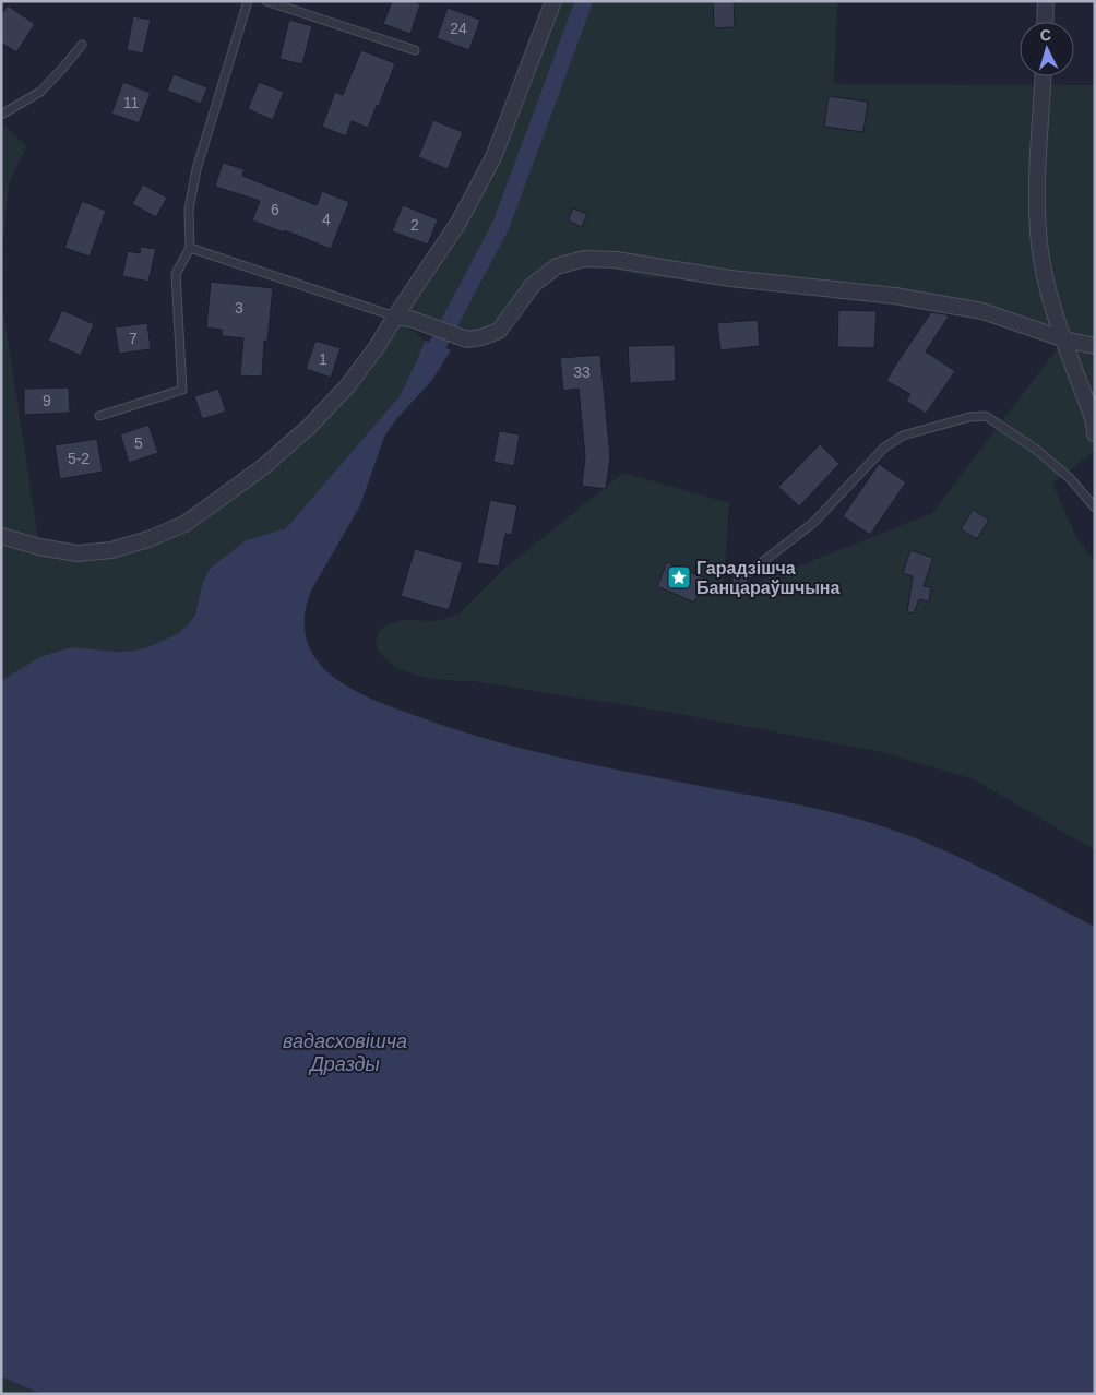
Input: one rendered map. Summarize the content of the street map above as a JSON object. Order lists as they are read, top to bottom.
{
  "water": ["вадасховішча Дразды"],
  "places": {
    "place": ["Гарадзішча Банцараўшчына"]
  },
  "house_numbers": [
    "24",
    "11",
    "6",
    "4",
    "2",
    "3",
    "7",
    "1",
    "33",
    "9",
    "5",
    "5-2"
  ],
  "north": "top"
}
